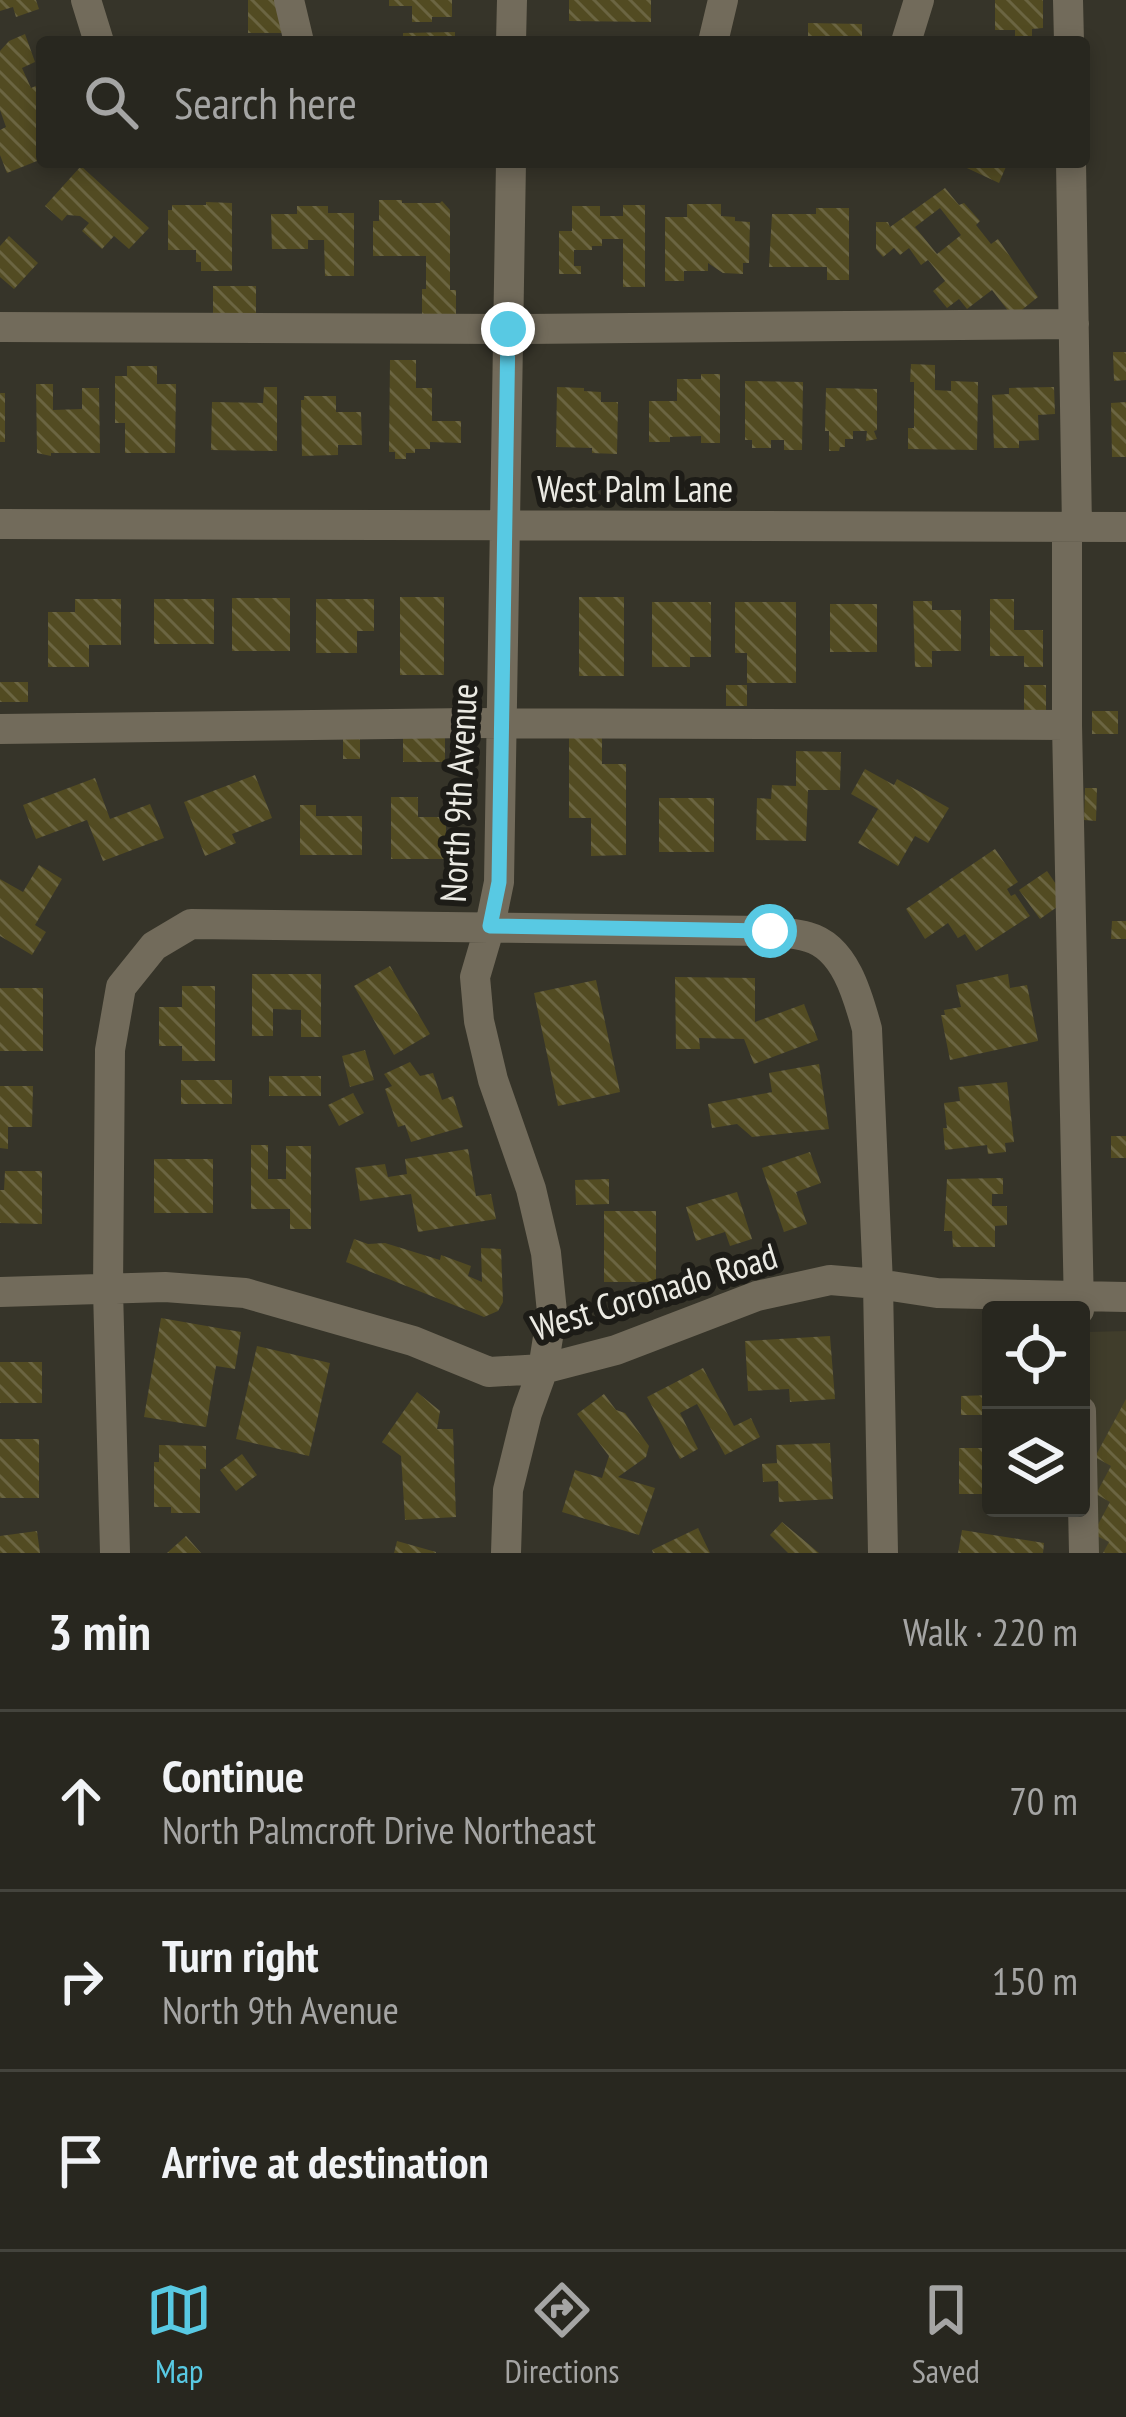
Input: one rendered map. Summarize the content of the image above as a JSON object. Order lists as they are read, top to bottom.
{
  "streets": {
    "street": ["West Palm Lane", "North 9th Avenue", "West Coronado Road"]
  },
  "crossings": [
    ["West Palm Lane", "North 9th Avenue"],
    ["North 9th Avenue", "West Coronado Road"]
  ],
  "page": {
    "search": "Search here",
    "heading": ["3 min", "Walk · 220 m"],
    "list": [
      ["Continue", "North Palmcroft Drive Northeast", "70 m"],
      ["Turn right", "North 9th Avenue", "150 m"],
      "Arrive at destination"
    ],
    "nav": ["Map", "Directions", "Saved"]
  }
}
